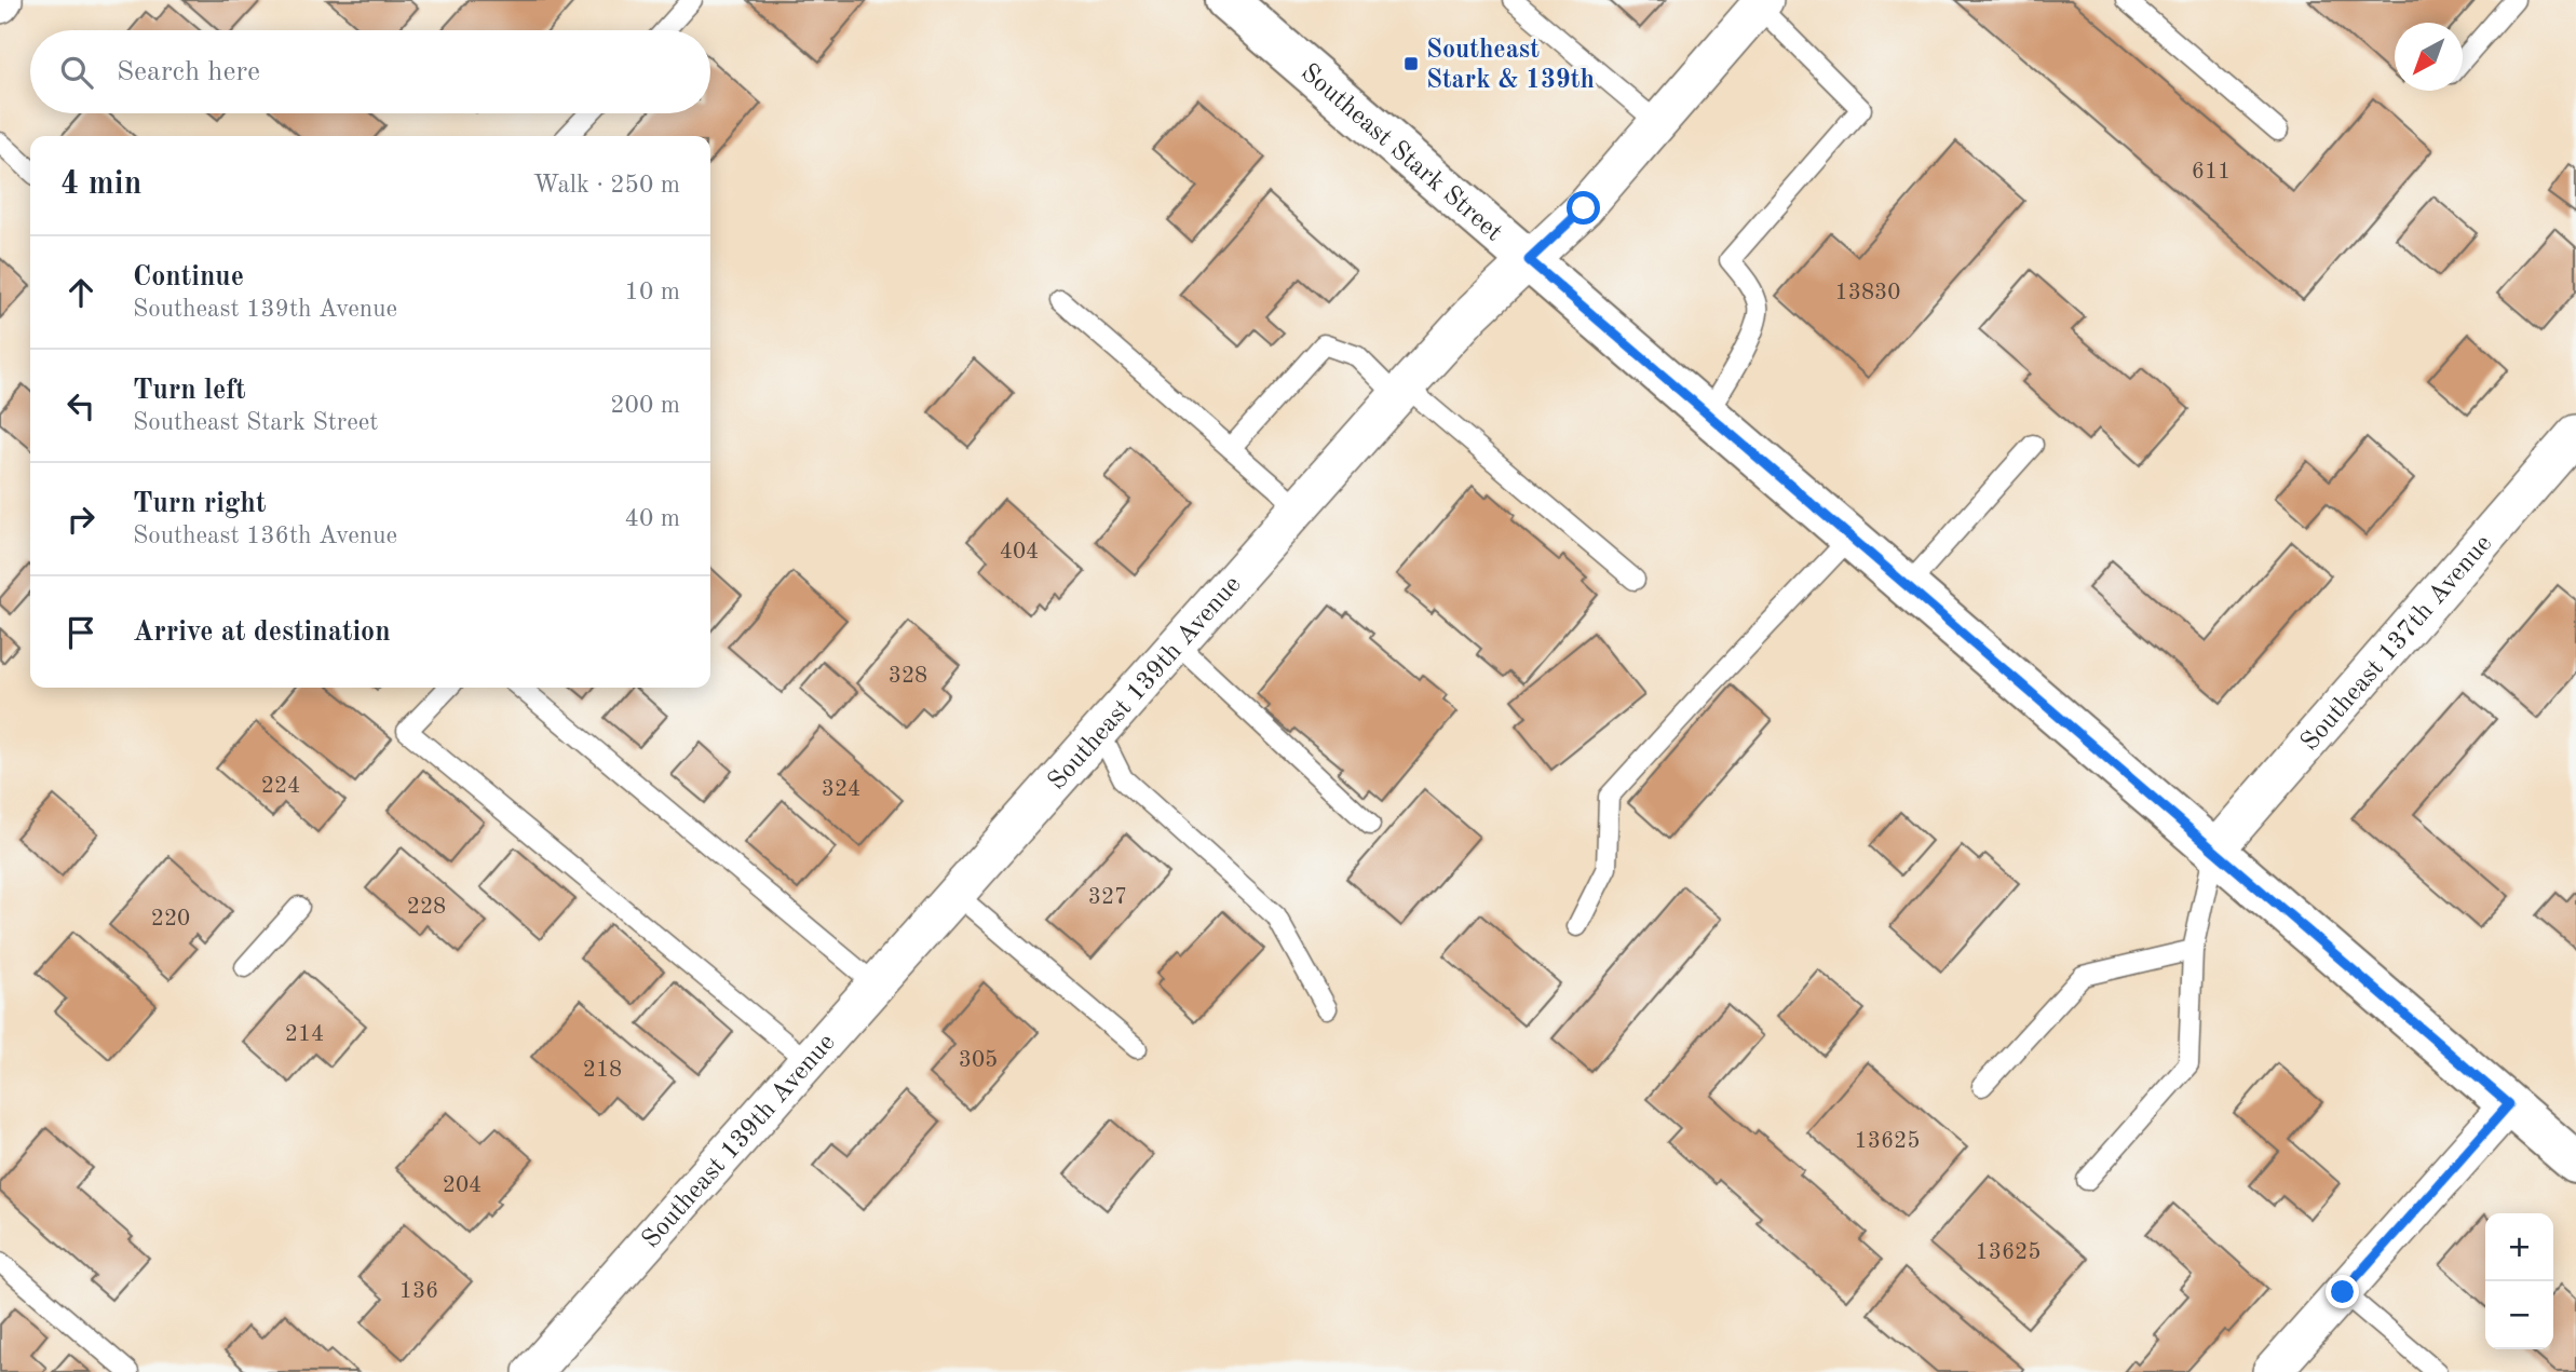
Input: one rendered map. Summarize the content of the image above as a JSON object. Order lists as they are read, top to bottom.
{
  "streets": {
    "main road": ["Southeast Stark Street"],
    "street": ["Southeast 137th Avenue", "Southeast 139th Avenue"]
  },
  "crossings": [
    ["Southeast Stark Street", "Southeast 137th Avenue"],
    ["Southeast Stark Street", "Southeast 139th Avenue"]
  ],
  "places": {
    "transit": ["Southeast Stark & 139th"]
  },
  "house_numbers": [
    "611",
    "13830",
    "404",
    "328",
    "224",
    "324",
    "327",
    "228",
    "220",
    "214",
    "305",
    "218",
    "13625",
    "204",
    "13625",
    "136"
  ],
  "north": "bottom left",
  "page": {
    "search": "Search here",
    "heading": ["4 min", "Walk · 250 m"],
    "list": [
      ["Continue", "Southeast 139th Avenue", "10 m"],
      ["Turn left", "Southeast Stark Street", "200 m"],
      ["Turn right", "Southeast 136th Avenue", "40 m"],
      "Arrive at destination"
    ],
    "map_buttons": ["+", "−"]
  }
}
